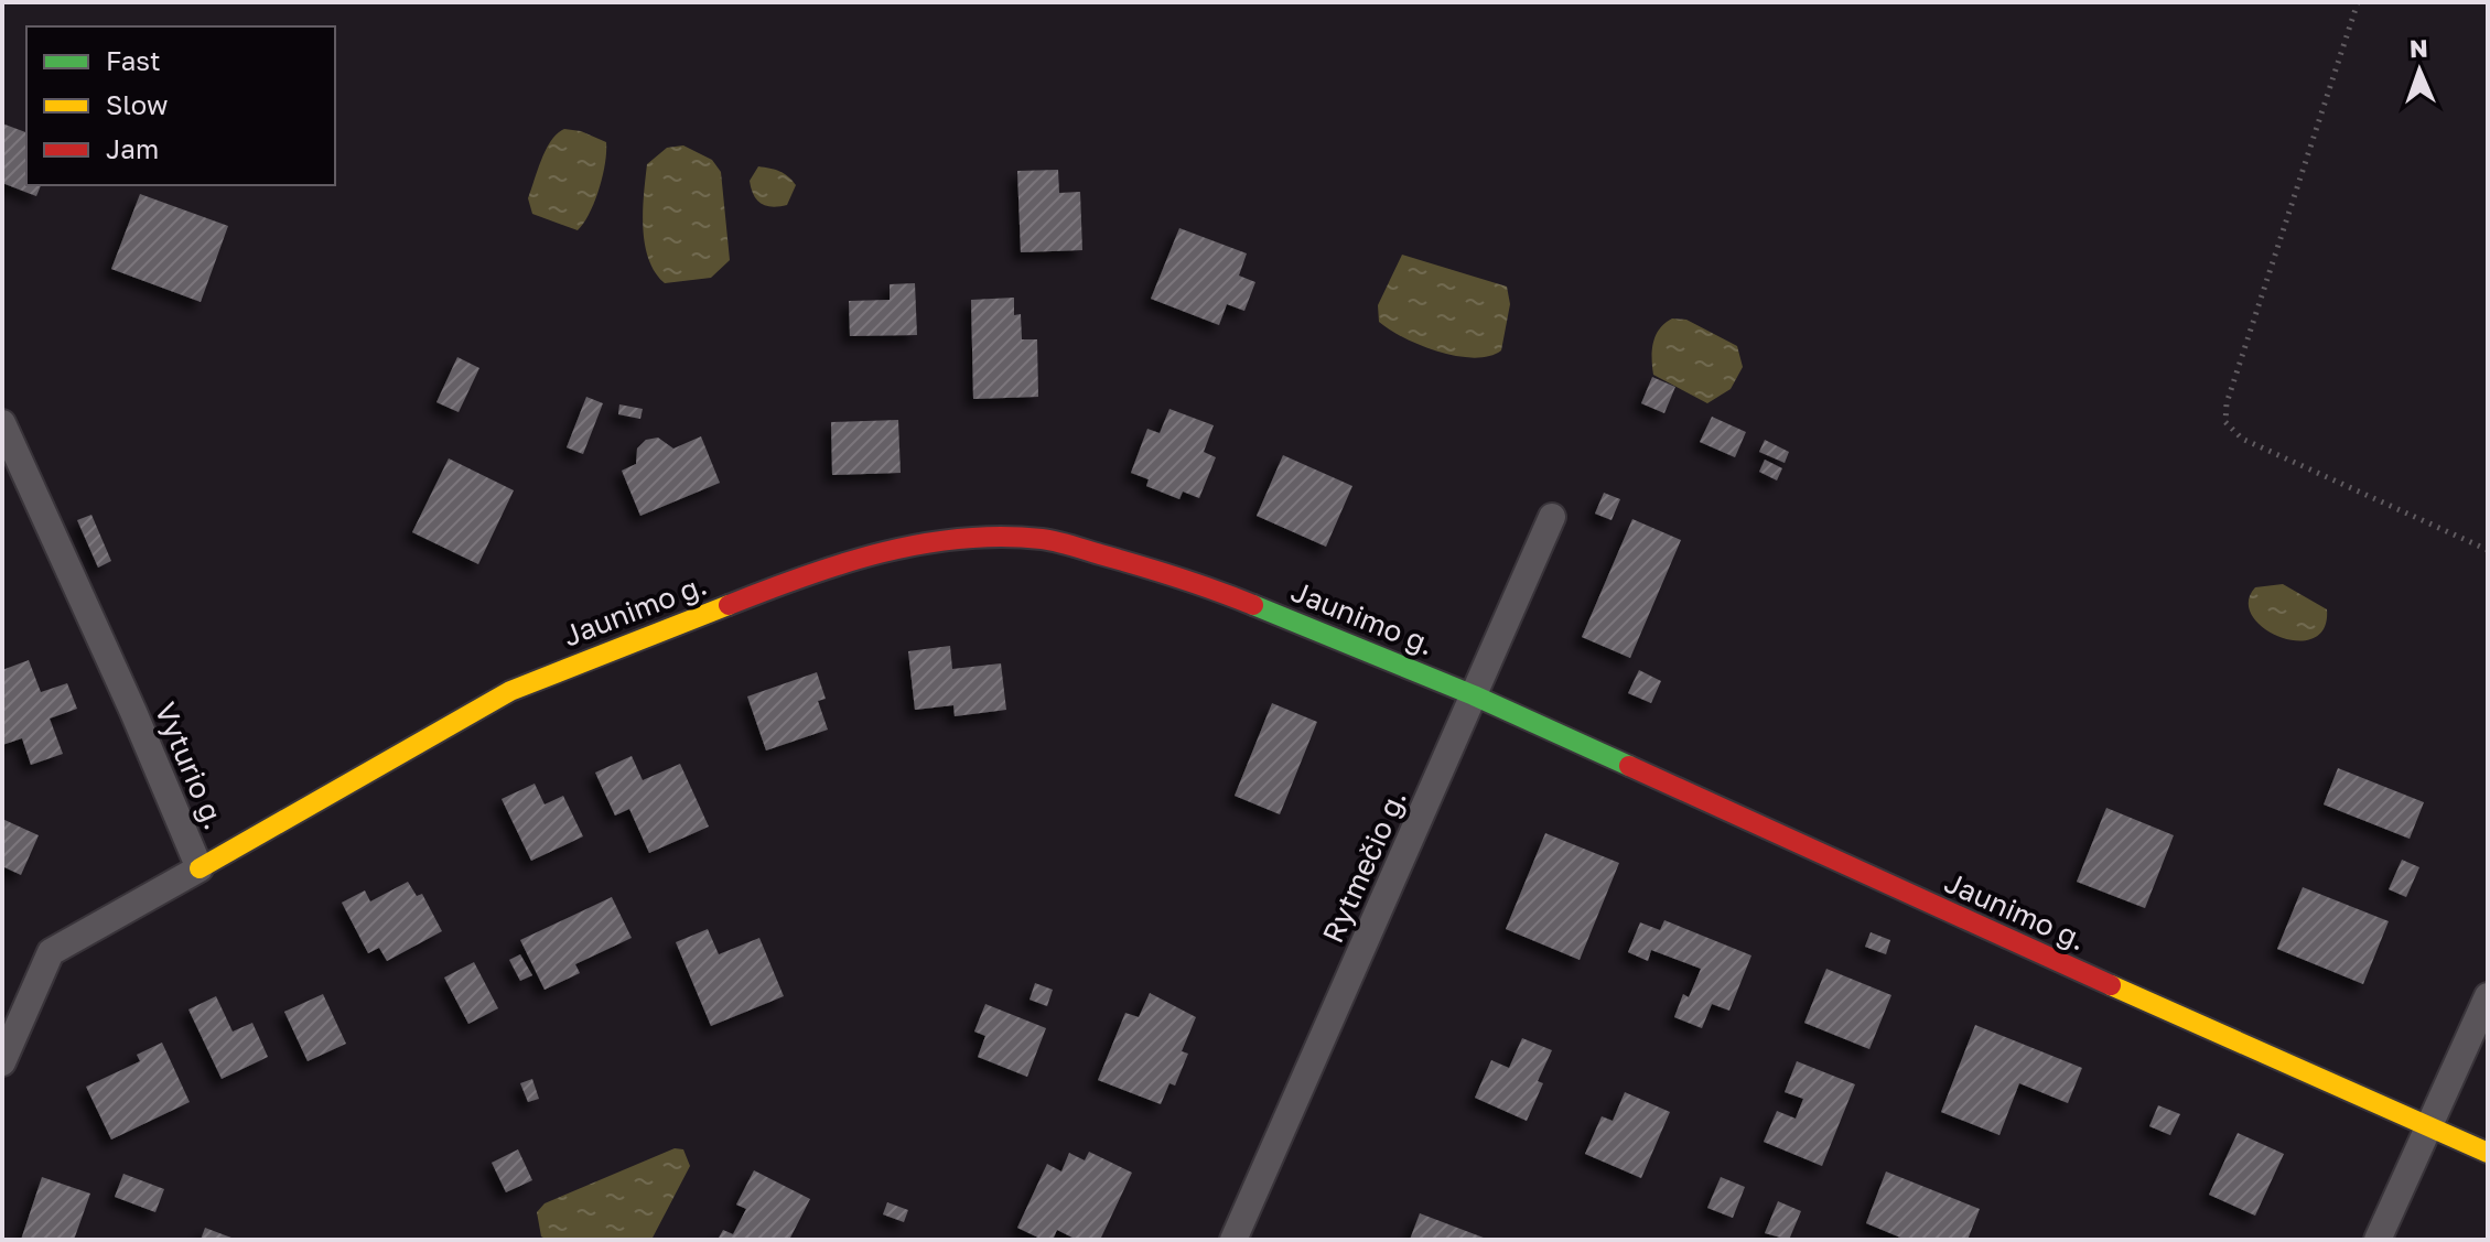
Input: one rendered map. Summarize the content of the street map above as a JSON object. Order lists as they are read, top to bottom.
{
  "streets": {
    "street": ["Jaunimo g.", "Vyturio g.", "Rytmečio g."]
  },
  "crossings": [
    ["Jaunimo g.", "Vyturio g."],
    ["Jaunimo g.", "Rytmečio g."]
  ],
  "legend": ["Fast", "Slow", "Jam"],
  "north": "top"
}
